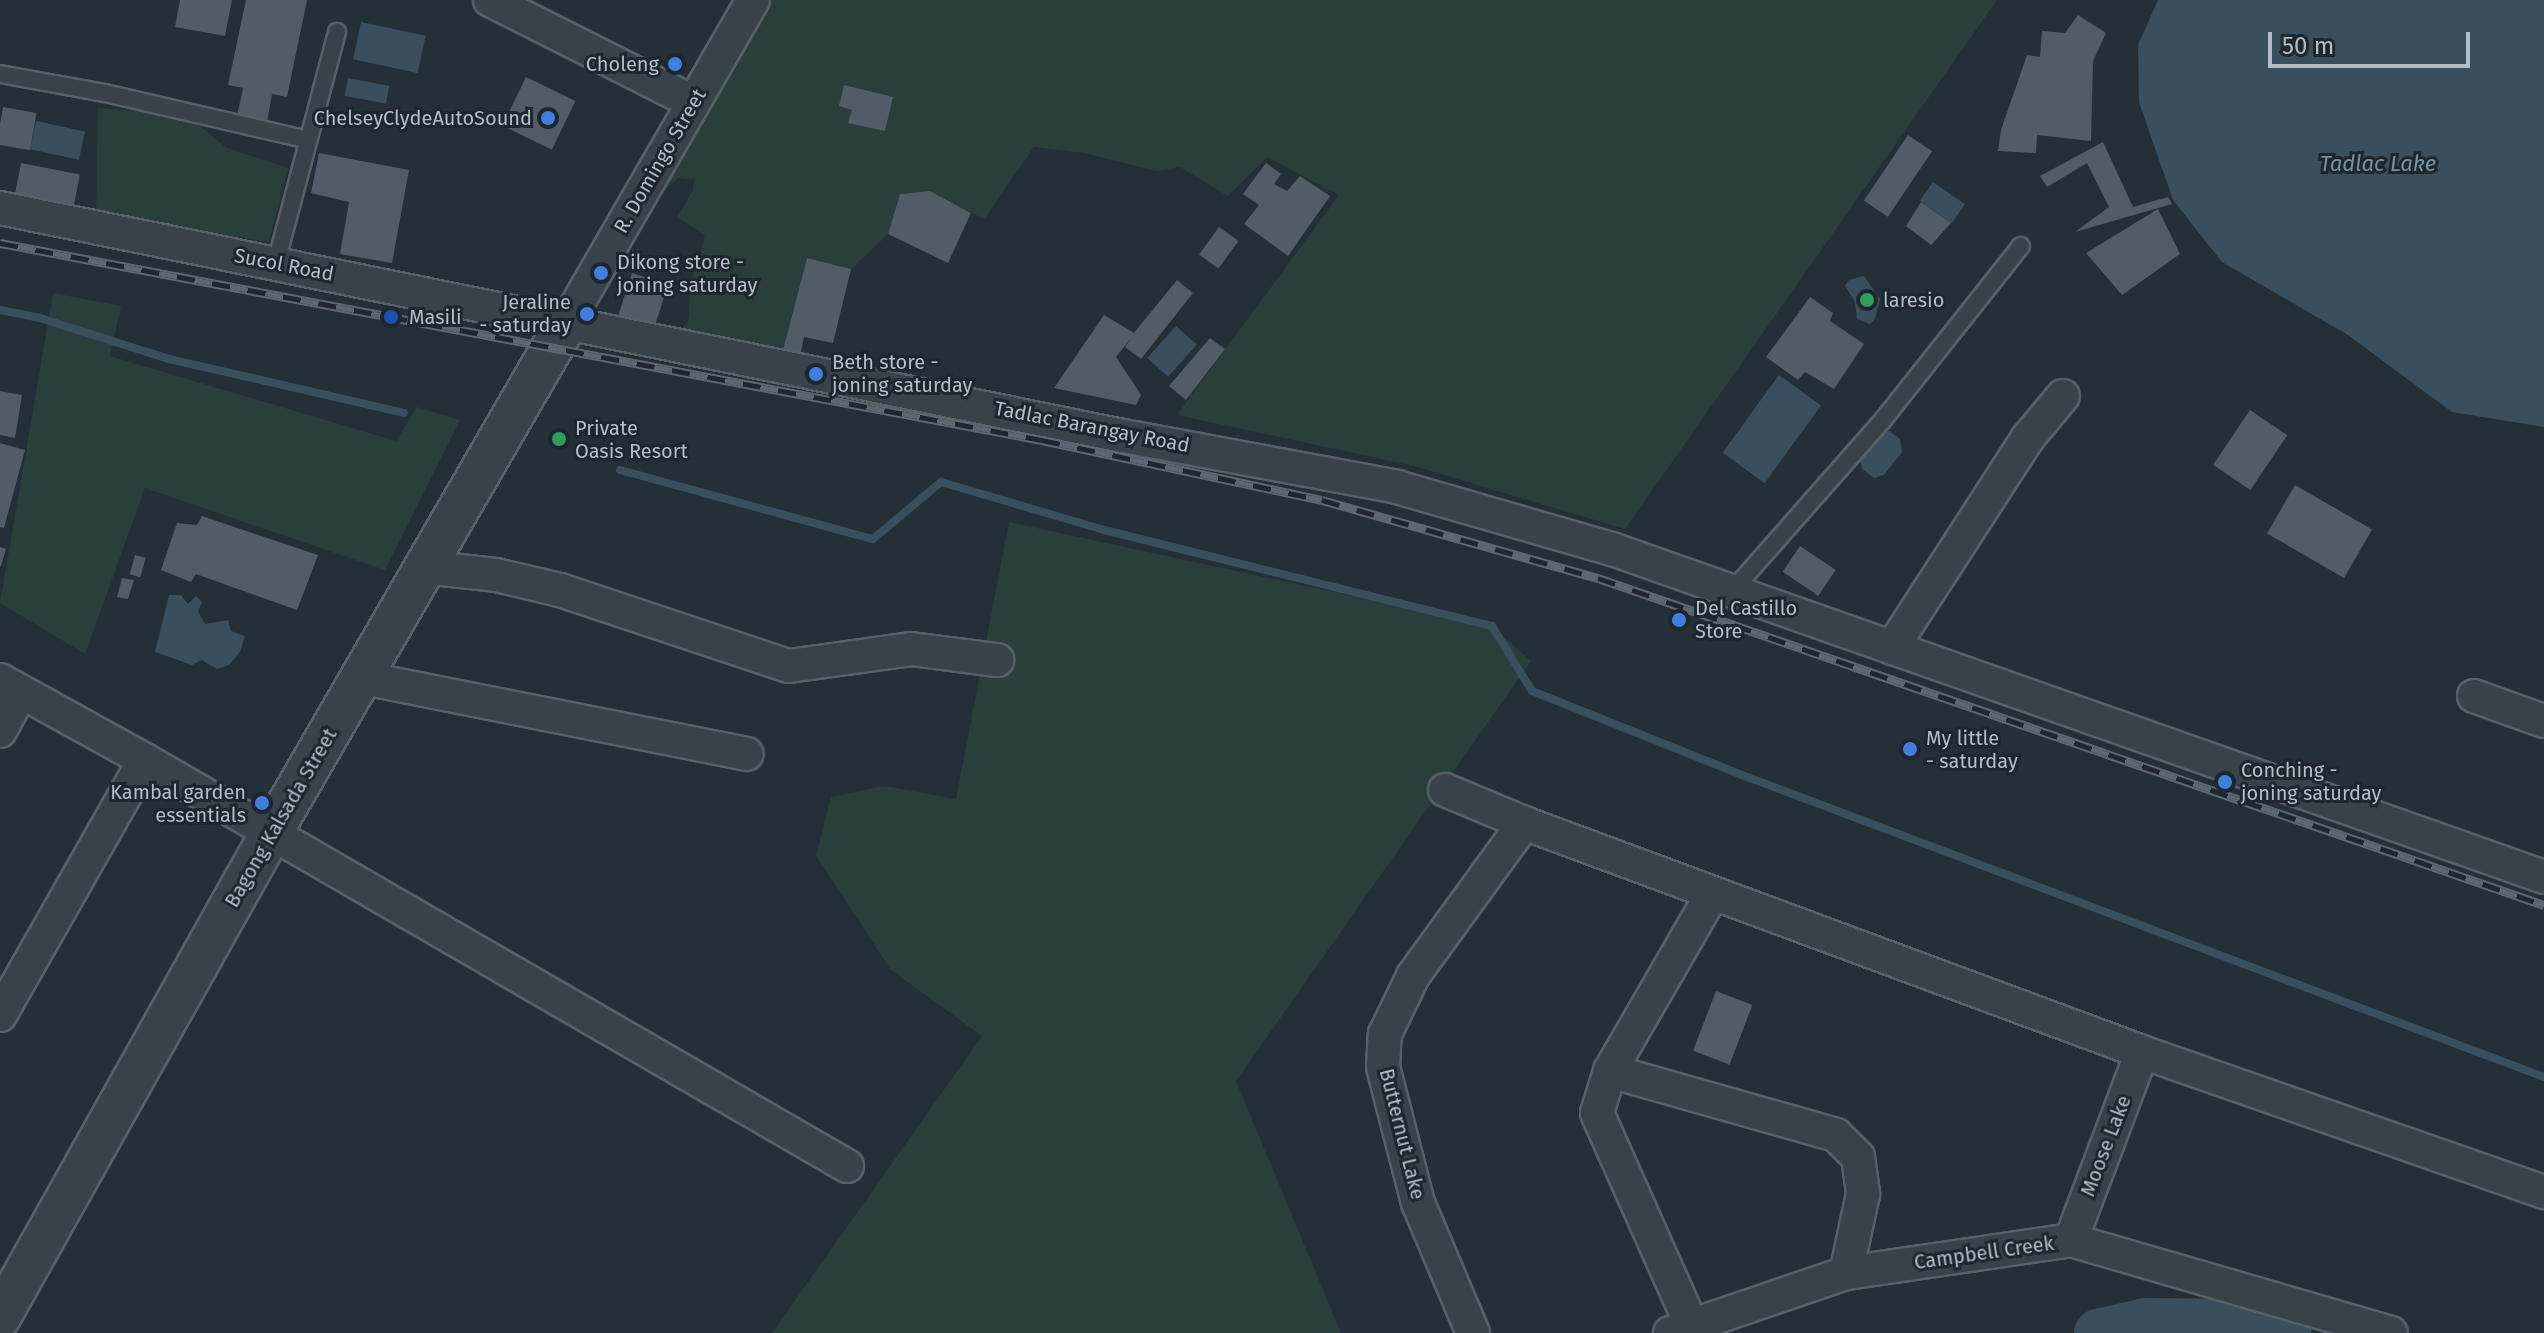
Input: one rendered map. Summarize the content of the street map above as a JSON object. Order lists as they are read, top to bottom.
{
  "streets": {
    "street": [
      "R. Domingo Street",
      "Sucol Road",
      "Tadlac Barangay Road",
      "Bagong Kalsada Street",
      "Butternut Lake",
      "Moose Lake",
      "Campbell Creek"
    ]
  },
  "crossings": [
    ["R. Domingo Street", "Sucol Road"],
    ["R. Domingo Street", "Tadlac Barangay Road"],
    ["R. Domingo Street", "Bagong Kalsada Street"],
    ["Sucol Road", "Tadlac Barangay Road"],
    ["Sucol Road", "Bagong Kalsada Street"],
    ["Tadlac Barangay Road", "Bagong Kalsada Street"],
    ["Moose Lake", "Campbell Creek"]
  ],
  "water": ["Tadlac Lake"],
  "places": [
    "Choleng",
    "ChelseyClydeAutoSound",
    "Dikong store - joning saturday",
    "laresio",
    "Jeraline - saturday",
    "Masili",
    "Beth store - joning saturday",
    "Private Oasis Resort",
    "Del Castillo Store",
    "My little - saturday",
    "Conching - joning saturday",
    "Kambal garden essentials"
  ],
  "scale_bar": "50 m"
}
